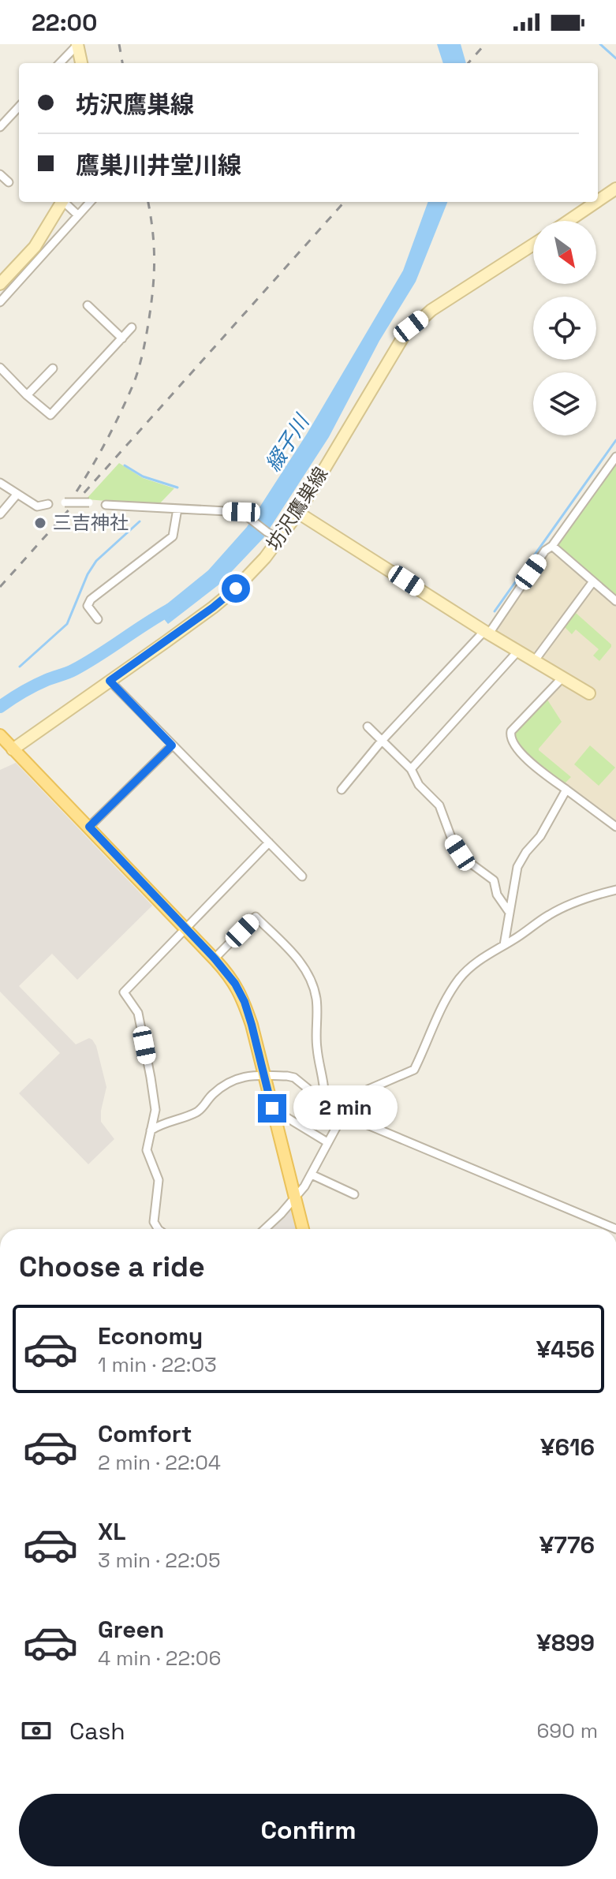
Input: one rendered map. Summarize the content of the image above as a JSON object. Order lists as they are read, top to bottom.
{
  "streets": {
    "main road": ["坊沢鷹巣線"]
  },
  "water": ["綴子川"],
  "places": ["三吉神社"],
  "north": "bottom right",
  "page": {
    "status": "22:00",
    "banner": ["坊沢鷹巣線", "鷹巣川井堂川線"],
    "bubble": "2 min",
    "heading": "Choose a ride",
    "list": [
      {
        "name": "Economy",
        "note": "1 min · 22:03",
        "value": "¥456"
      },
      {
        "name": "Comfort",
        "note": "2 min · 22:04",
        "value": "¥616"
      },
      {
        "name": "XL",
        "note": "3 min · 22:05",
        "value": "¥776"
      },
      {
        "name": "Green",
        "note": "4 min · 22:06",
        "value": "¥899"
      }
    ],
    "pay": ["Cash", "690 m"],
    "buttons": "Confirm"
  }
}
